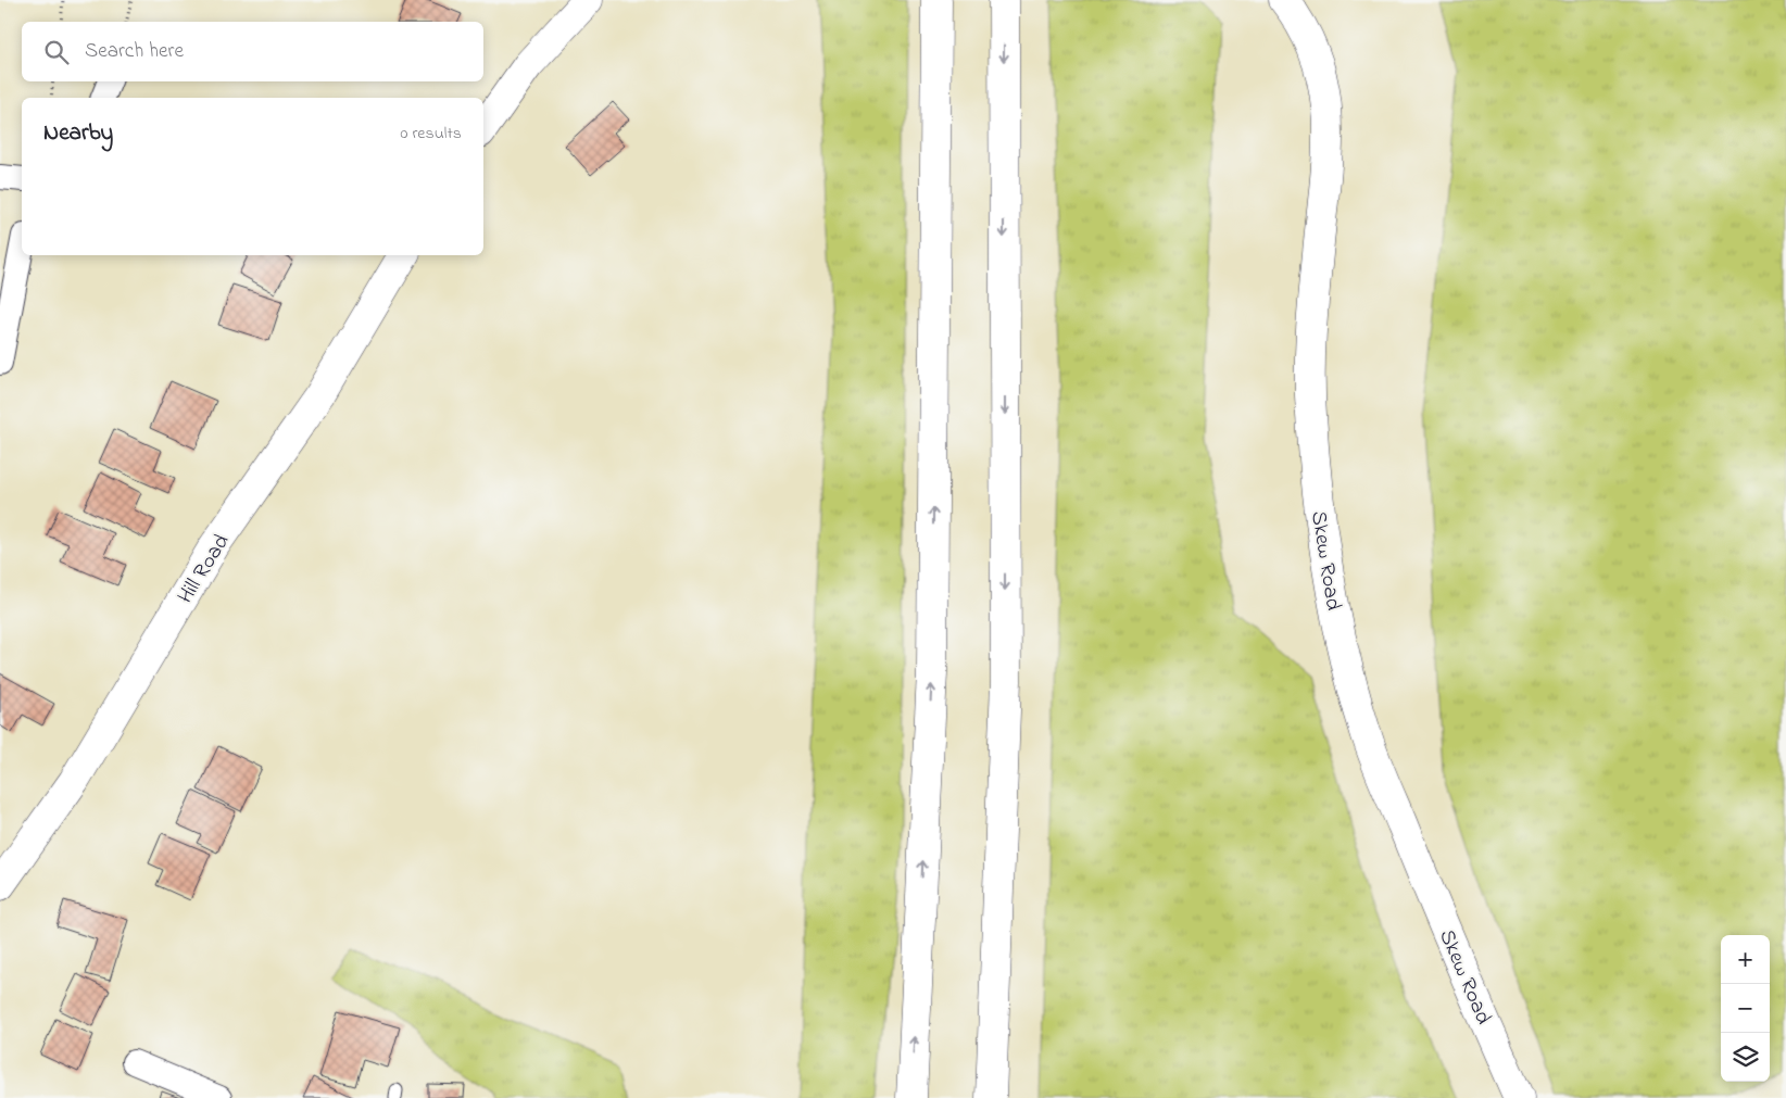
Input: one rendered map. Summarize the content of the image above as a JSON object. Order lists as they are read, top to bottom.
{
  "streets": {
    "main road": ["Skew Road", "Hill Road"]
  },
  "page": {
    "search": "Search here",
    "heading": ["Nearby", "0 results"],
    "map_buttons": ["+", "−"]
  }
}
